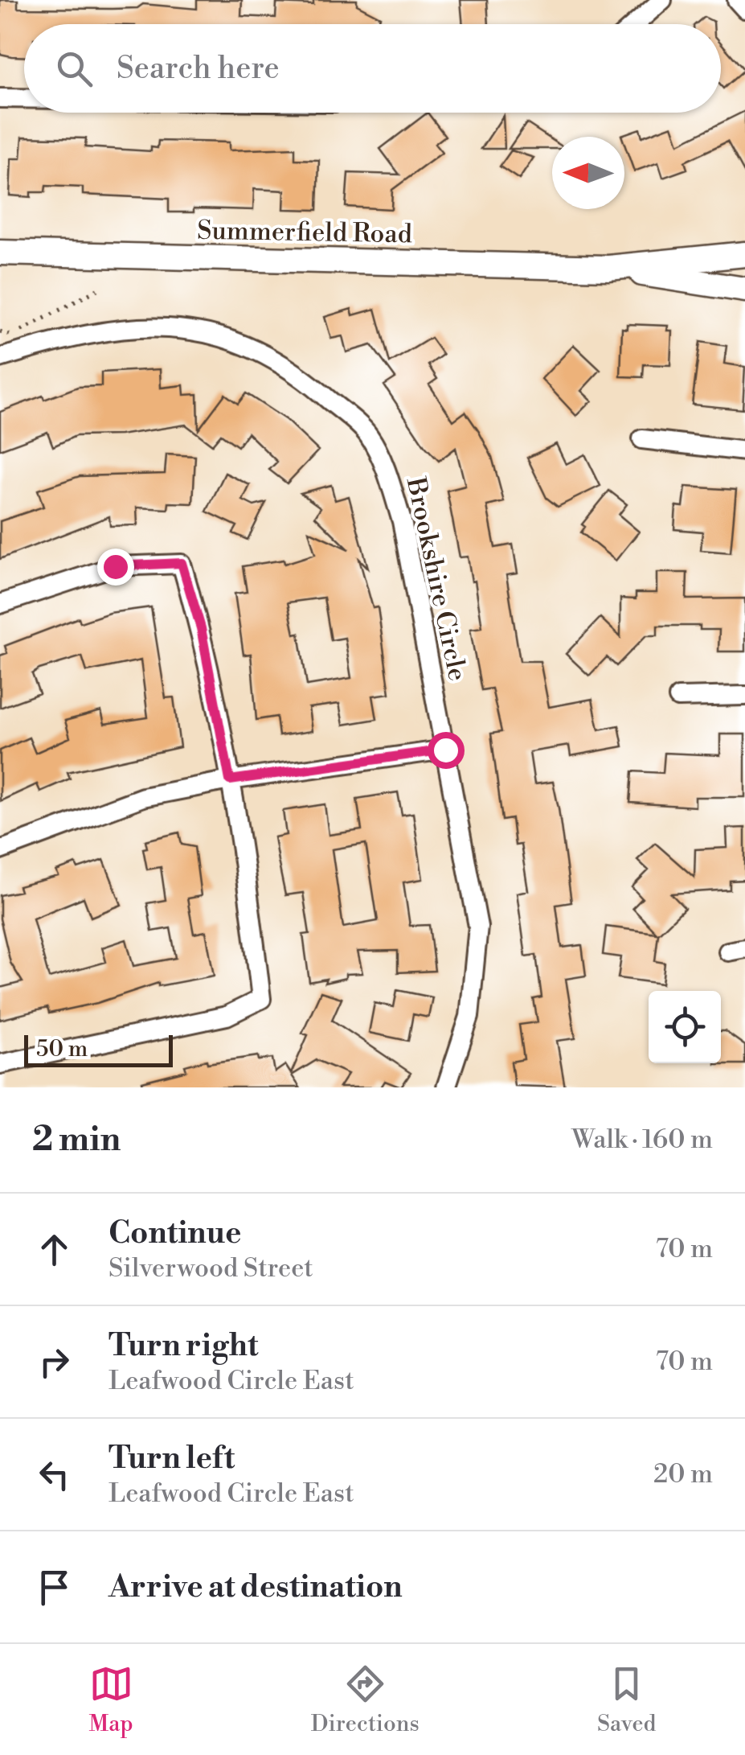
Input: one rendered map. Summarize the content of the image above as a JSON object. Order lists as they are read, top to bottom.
{
  "streets": {
    "street": ["Summerfield Road", "Brookshire Circle"]
  },
  "scale_bar": "50 m",
  "north": "left",
  "page": {
    "search": "Search here",
    "scale": "50 m",
    "heading": ["2 min", "Walk · 160 m"],
    "list": [
      ["Continue", "Silverwood Street", "70 m"],
      ["Turn right", "Leafwood Circle East", "70 m"],
      ["Turn left", "Leafwood Circle East", "20 m"],
      "Arrive at destination"
    ],
    "nav": ["Map", "Directions", "Saved"]
  }
}
